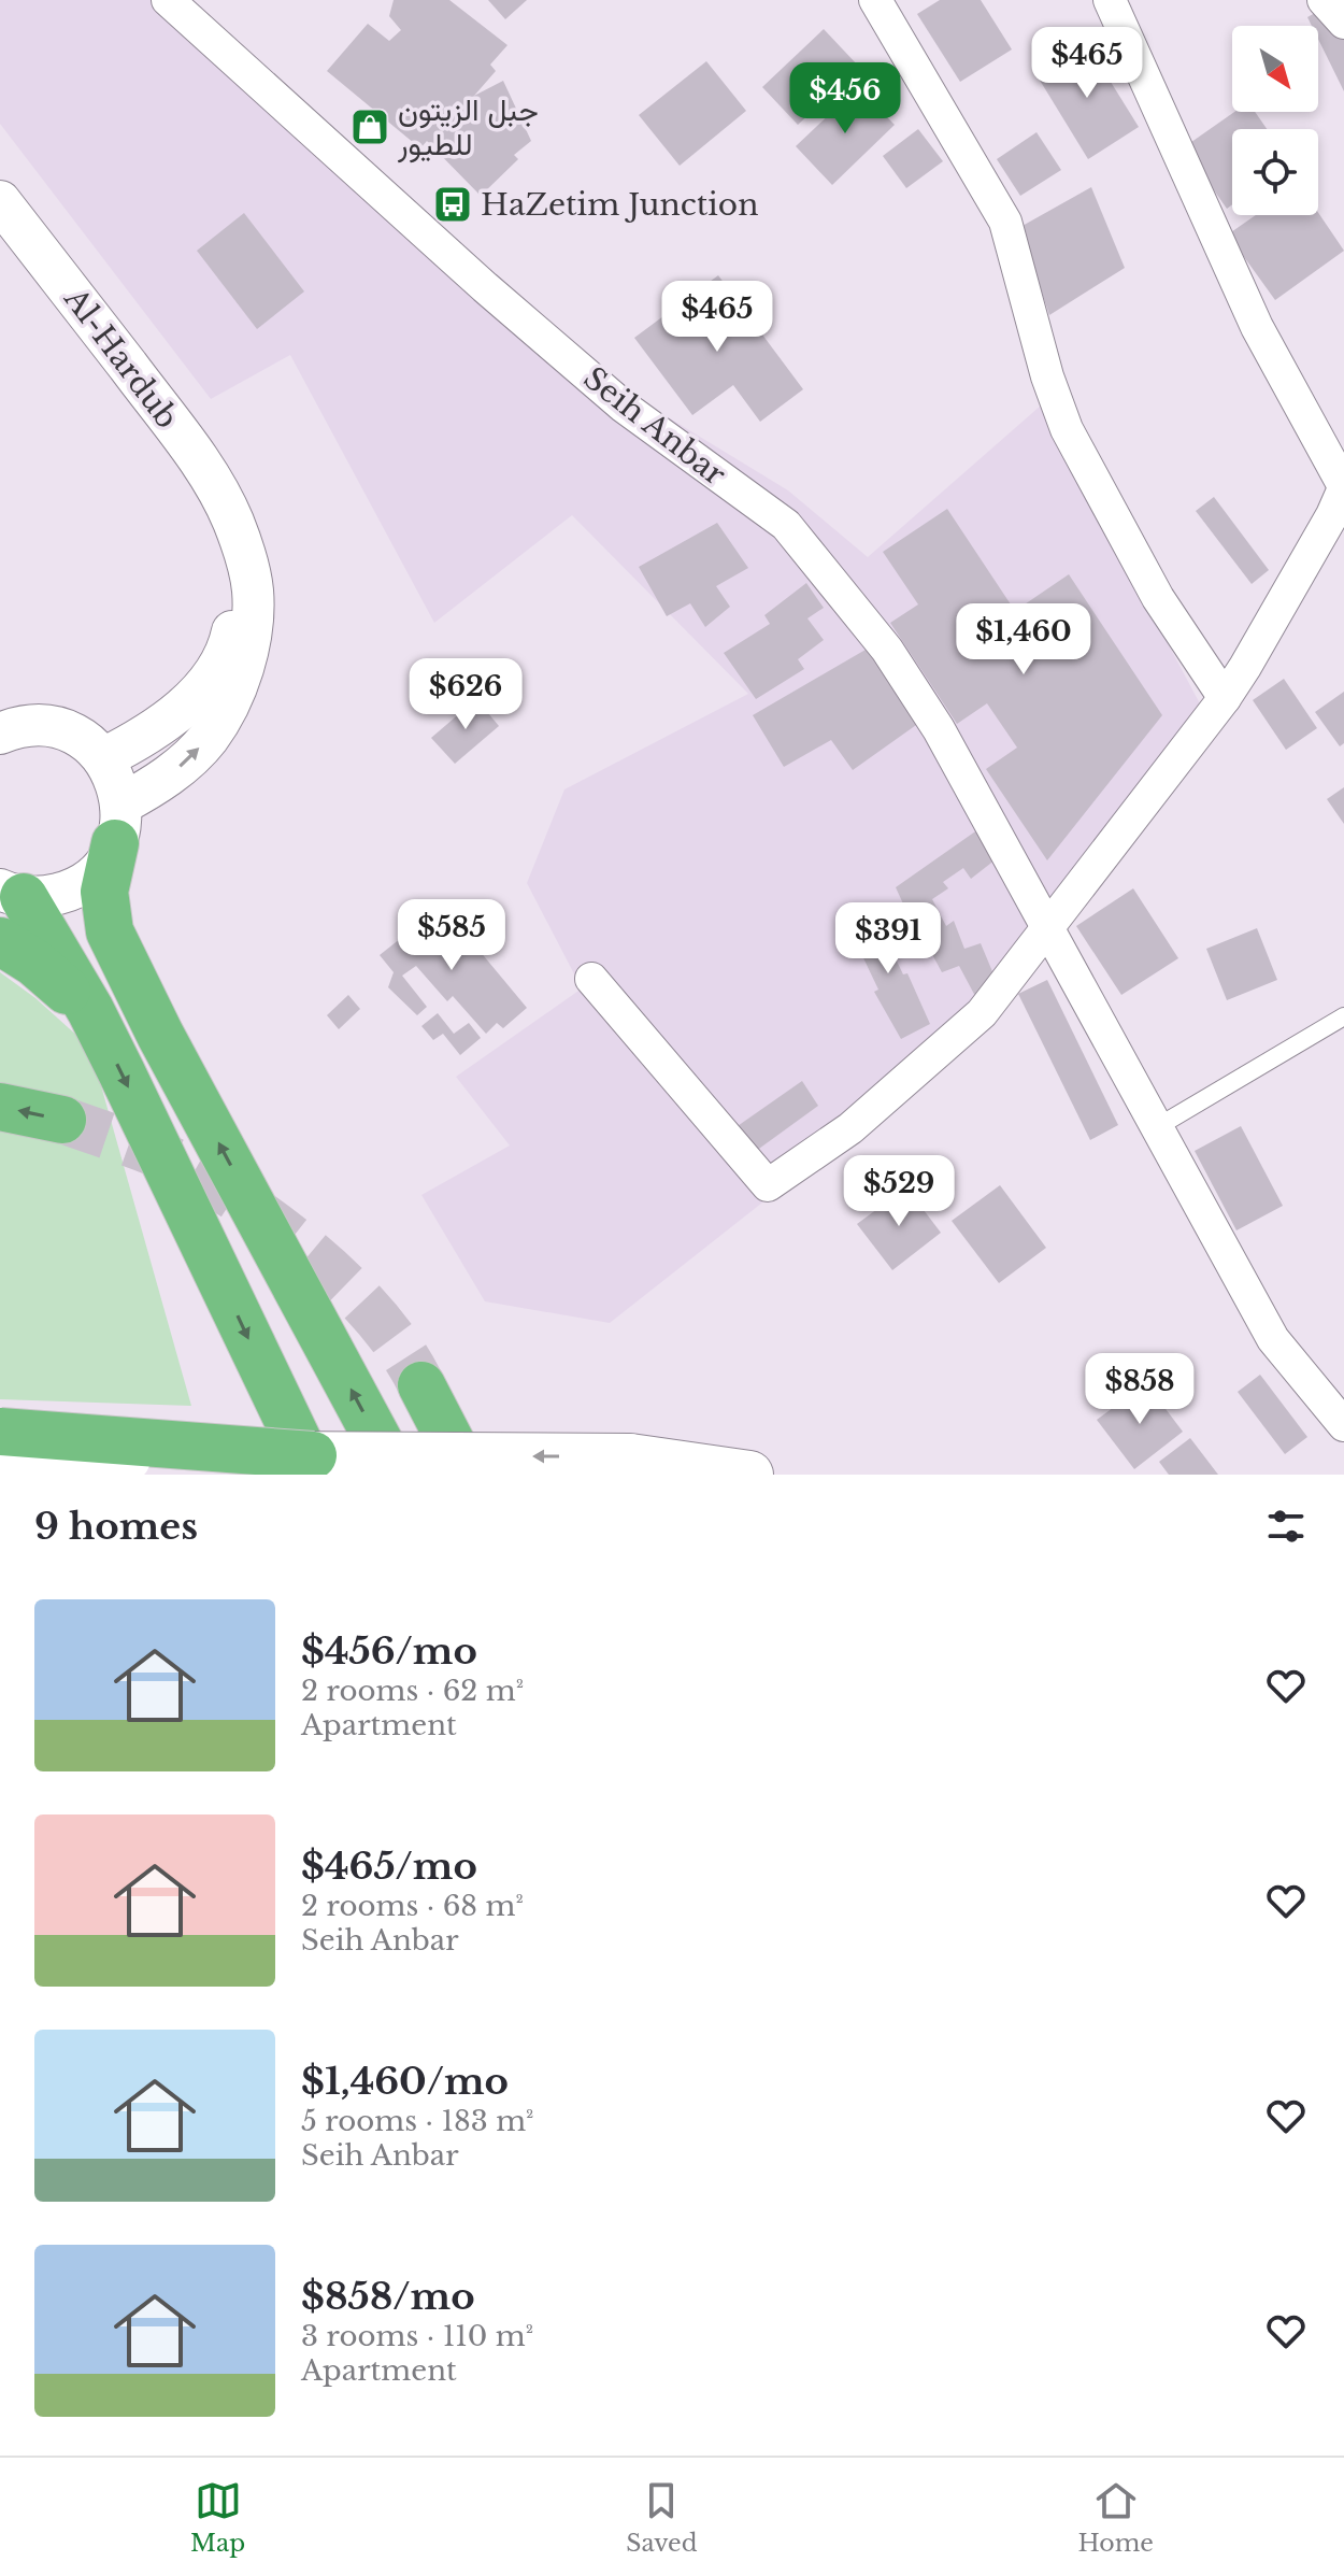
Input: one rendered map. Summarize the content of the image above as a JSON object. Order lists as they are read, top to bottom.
{
  "streets": {
    "street": ["Al-Hardub", "Seih Anbar"]
  },
  "places": {
    "shop": ["جبل الزيتون للطيور"],
    "bus stop": ["HaZetim Junction"]
  },
  "north": "bottom right",
  "page": {
    "price": [
      "$465",
      "$456",
      "$465",
      "$1,460",
      "$626",
      "$585",
      "$391",
      "$529",
      "$858"
    ],
    "heading": "9 homes",
    "list": [
      {
        "name": "$456/mo",
        "note": "2 rooms · 62 m² · Apartment"
      },
      {
        "name": "$465/mo",
        "note": "2 rooms · 68 m² · Seih Anbar"
      },
      {
        "name": "$1,460/mo",
        "note": "5 rooms · 183 m² · Seih Anbar"
      },
      {
        "name": "$858/mo",
        "note": "3 rooms · 110 m² · Apartment"
      }
    ],
    "tabs": ["Map", "Saved", "Home"]
  }
}
